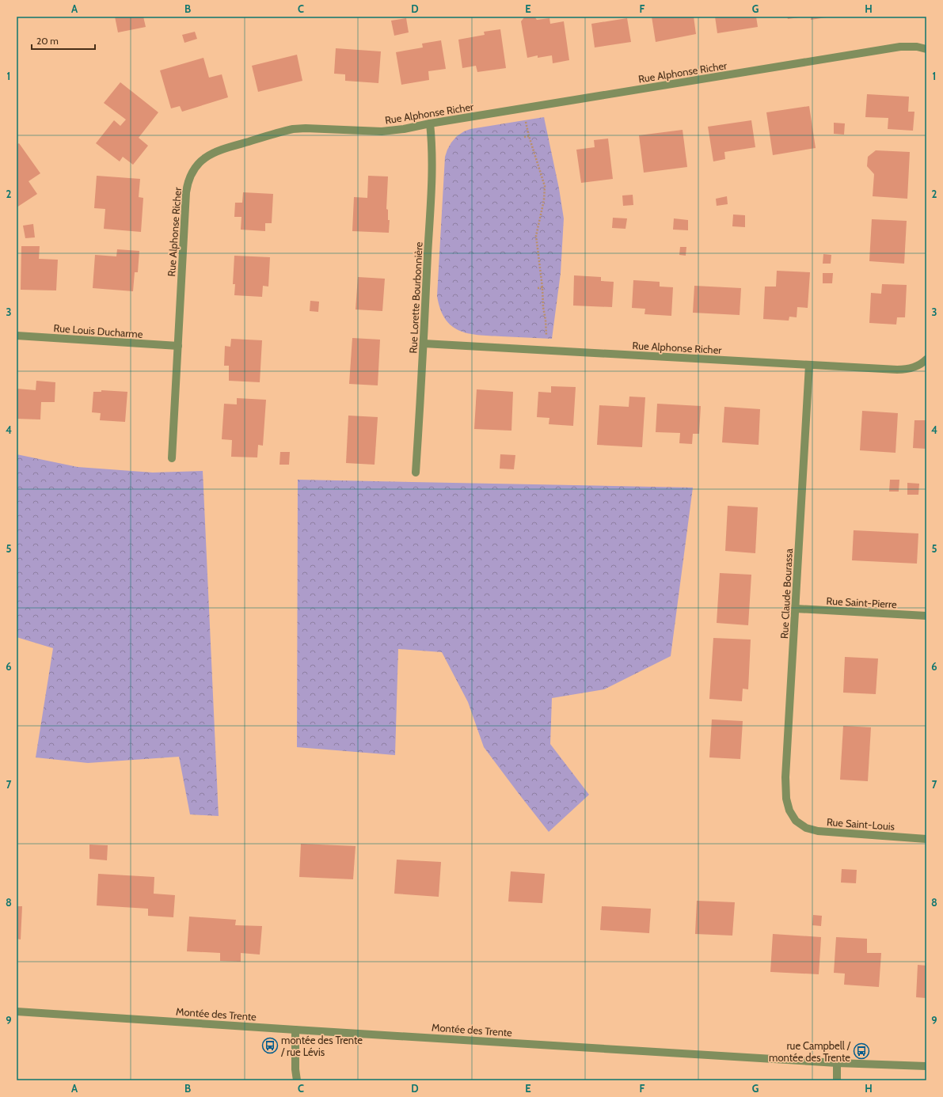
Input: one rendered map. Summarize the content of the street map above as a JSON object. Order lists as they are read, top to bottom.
{
  "streets": {
    "street": [
      "Rue Alphonse Richer",
      "Rue Lorette Bourbonnière",
      "Rue Louis Ducharme",
      "Rue Claude Bourassa",
      "Rue Saint-Pierre",
      "Rue Saint-Louis",
      "Montée des Trente"
    ]
  },
  "crossings": [
    ["Rue Alphonse Richer", "Rue Lorette Bourbonnière"],
    ["Rue Alphonse Richer", "Rue Louis Ducharme"],
    ["Rue Alphonse Richer", "Rue Claude Bourassa"],
    ["Rue Claude Bourassa", "Rue Saint-Pierre"],
    ["Rue Claude Bourassa", "Rue Saint-Louis"]
  ],
  "places": {
    "bus stop": ["montée des Trente / rue Lévis", "rue Campbell / montée des Trente"]
  },
  "scale_bar": "20 m",
  "grid": {
    "columns": [
      "A",
      "B",
      "C",
      "D",
      "E",
      "F",
      "G",
      "H"
    ],
    "rows": [
      "1",
      "2",
      "3",
      "4",
      "5",
      "6",
      "7",
      "8",
      "9"
    ]
  }
}
